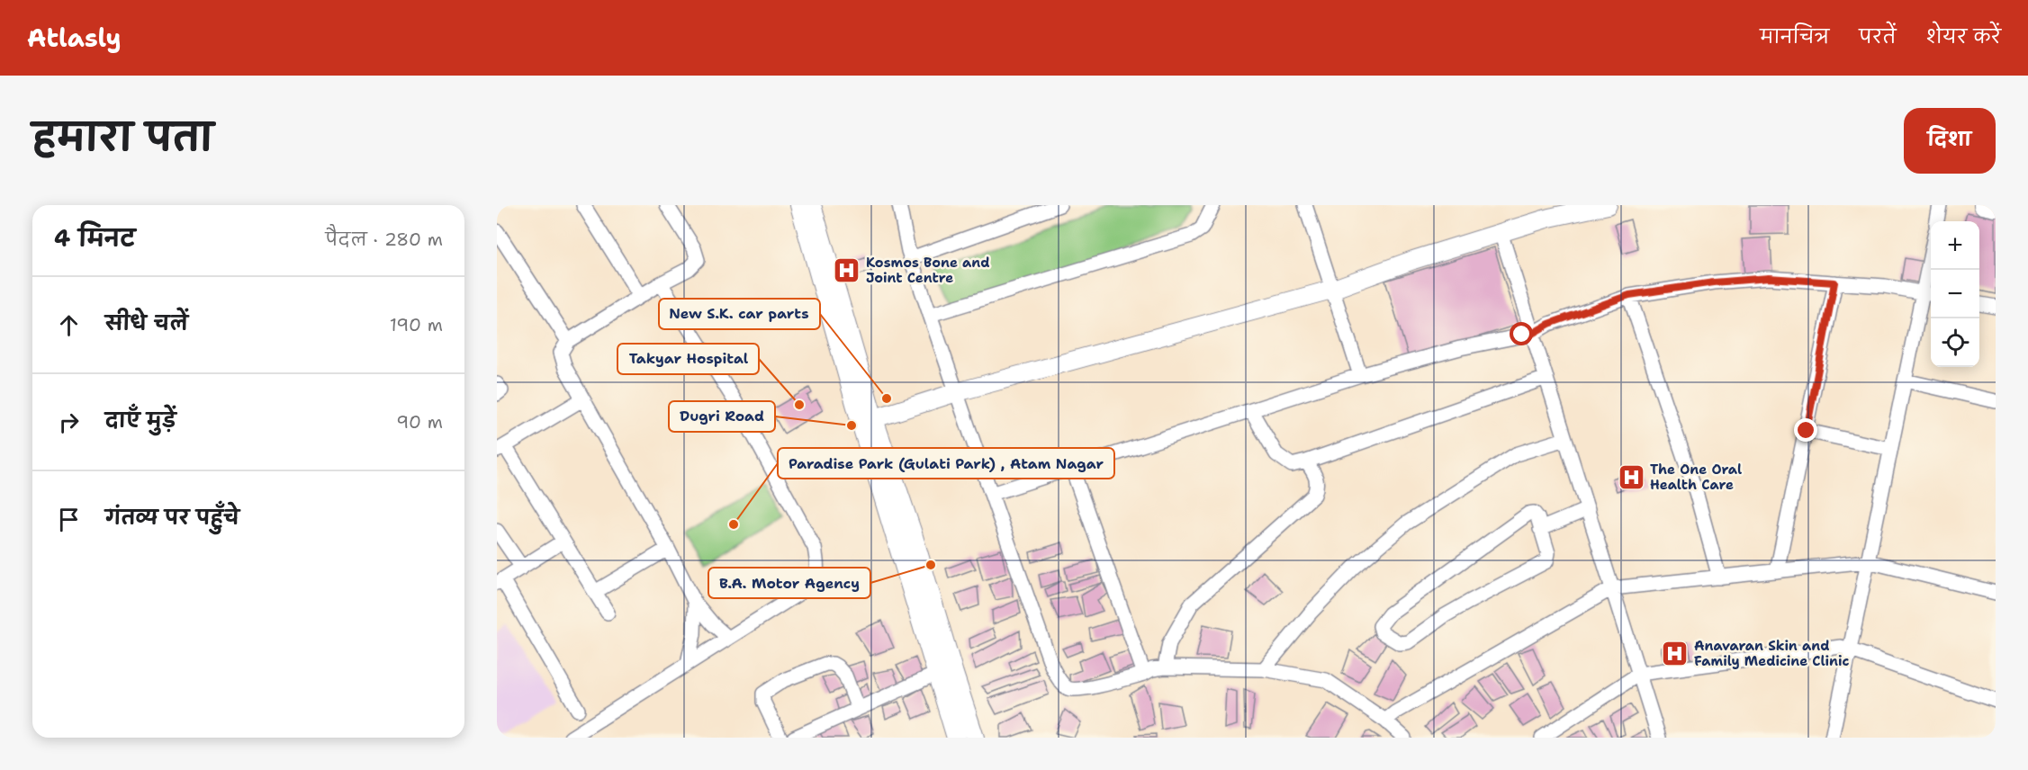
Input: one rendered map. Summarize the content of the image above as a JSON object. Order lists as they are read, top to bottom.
{
  "places": {
    "hospital": ["Kosmos Bone and Joint Centre", "The One Oral Health Care", "Anavaran Skin and Family Medicine Clinic"],
    "other": [
      "New S.K. car parts",
      "Takyar Hospital",
      "Dugri Road",
      "Paradise Park (Gulati Park) , Atam Nagar",
      "B.A. Motor Agency"
    ]
  },
  "page": {
    "header": "Atlasly",
    "nav": ["मानचित्र", "परतें", "शेयर करें"],
    "title": "हमारा पता",
    "buttons": "दिशा",
    "heading": ["4 मिनट", "पैदल · 280 m"],
    "map_buttons": ["+", "−"],
    "list": [
      ["सीधे चलें", "190 m"],
      ["दाएँ मुड़ें", "90 m"],
      "गंतव्य पर पहुँचे"
    ]
  }
}
